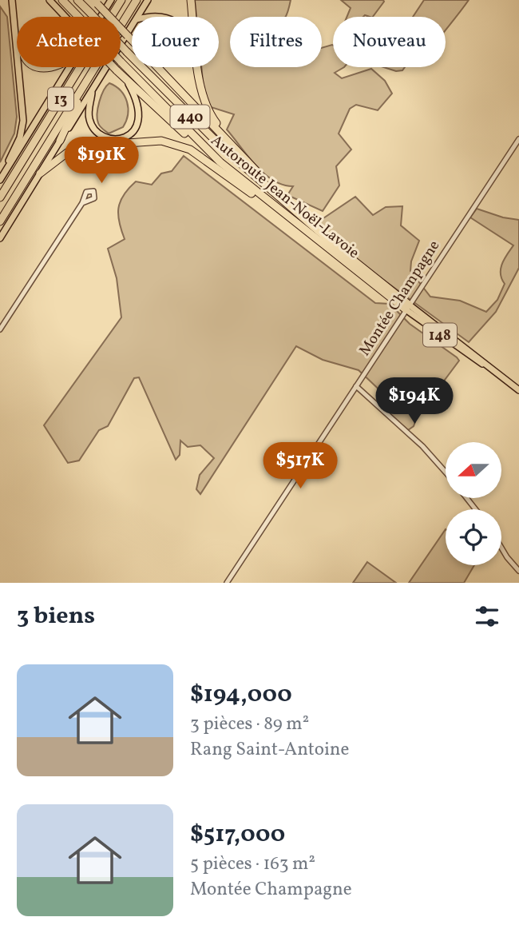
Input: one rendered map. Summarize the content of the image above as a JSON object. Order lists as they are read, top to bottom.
{
  "streets": {
    "highway": ["13", "440", "Autoroute Jean-Noël-Lavoie"],
    "main road": ["148"],
    "street": ["Montée Champagne"]
  },
  "crossings": [
    ["Autoroute Jean-Noël-Lavoie", "Montée Champagne"],
    ["Autoroute Jean-Noël-Lavoie", "148"],
    ["Montée Champagne", "148"]
  ],
  "north": "left",
  "page": {
    "chip": [
      "Acheter",
      "Louer",
      "Filtres",
      "Nouveau"
    ],
    "price": ["$191K", "$194K", "$517K"],
    "heading": "3 biens",
    "list": [
      {
        "name": "$194,000",
        "note": "3 pièces · 89 m² · Rang Saint-Antoine"
      },
      {
        "name": "$517,000",
        "note": "5 pièces · 163 m² · Montée Champagne"
      }
    ]
  }
}
